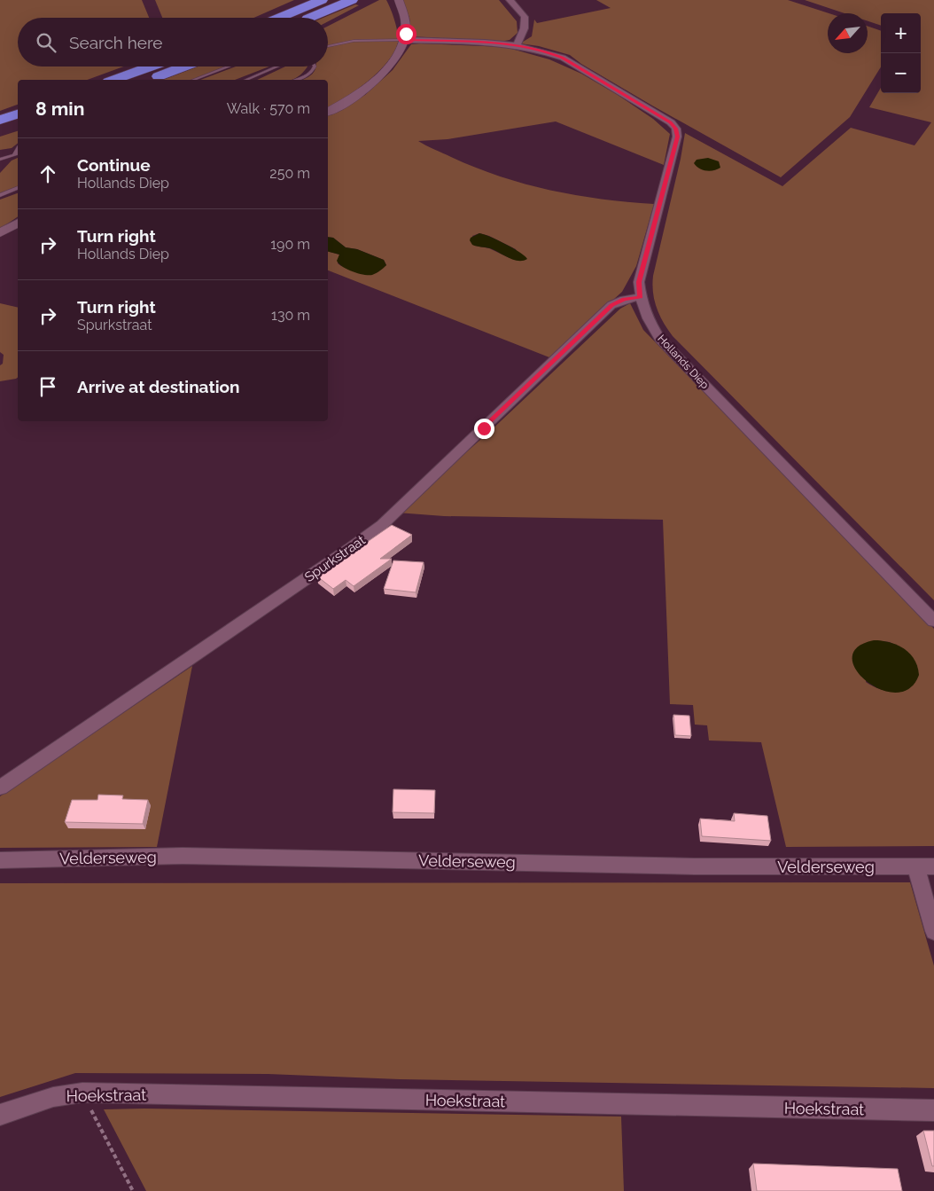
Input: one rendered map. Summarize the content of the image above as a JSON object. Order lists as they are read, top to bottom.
{
  "streets": {
    "street": [
      "Hollands Diep",
      "Spurkstraat",
      "Velderseweg",
      "Hoekstraat"
    ]
  },
  "crossings": [
    ["Hollands Diep", "Spurkstraat"]
  ],
  "north": "bottom left",
  "page": {
    "map_buttons": ["+", "−"],
    "search": "Search here",
    "heading": ["8 min", "Walk · 570 m"],
    "list": [
      ["Continue", "Hollands Diep", "250 m"],
      ["Turn right", "Hollands Diep", "190 m"],
      ["Turn right", "Spurkstraat", "130 m"],
      "Arrive at destination"
    ]
  }
}
